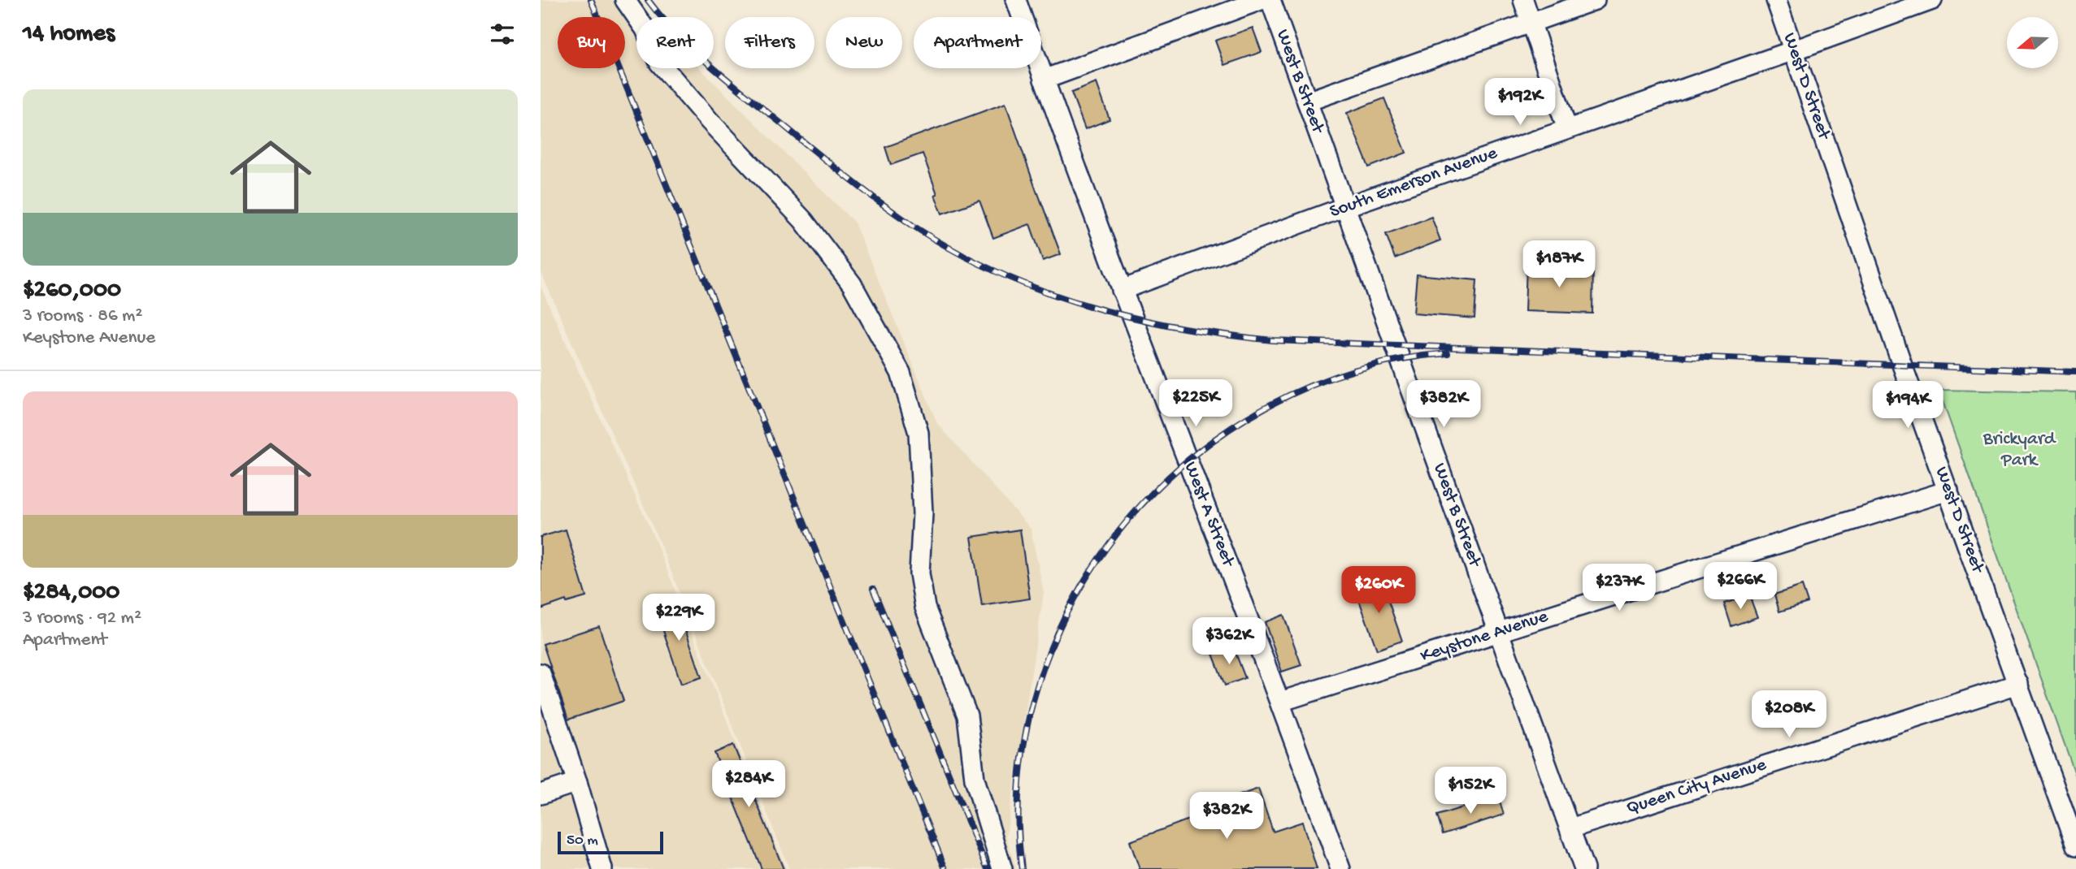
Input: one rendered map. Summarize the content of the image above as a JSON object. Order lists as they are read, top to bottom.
{
  "streets": {
    "street": [
      "West B Street",
      "West D Street",
      "South Emerson Avenue",
      "West A Street",
      "Keystone Avenue",
      "Queen City Avenue"
    ]
  },
  "crossings": [
    ["West B Street", "South Emerson Avenue"],
    ["West B Street", "Keystone Avenue"],
    ["West B Street", "Queen City Avenue"],
    ["West D Street", "South Emerson Avenue"],
    ["West D Street", "Keystone Avenue"],
    ["West D Street", "Queen City Avenue"],
    ["South Emerson Avenue", "West A Street"],
    ["West A Street", "Keystone Avenue"]
  ],
  "parks": ["Brickyard Park"],
  "scale_bar": "50 m",
  "north": "left",
  "page": {
    "heading": "14 homes",
    "chip": [
      "Buy",
      "Rent",
      "Filters",
      "New",
      "Apartment"
    ],
    "list": [
      {
        "name": "$260,000",
        "note": "3 rooms · 86 m² · Keystone Avenue"
      },
      {
        "name": "$284,000",
        "note": "3 rooms · 92 m² · Apartment"
      }
    ],
    "price": [
      "$192K",
      "$187K",
      "$225K",
      "$382K",
      "$194K",
      "$266K",
      "$237K",
      "$260K",
      "$229K",
      "$362K",
      "$208K",
      "$284K",
      "$152K",
      "$382K"
    ],
    "scale": "50 m"
  }
}
